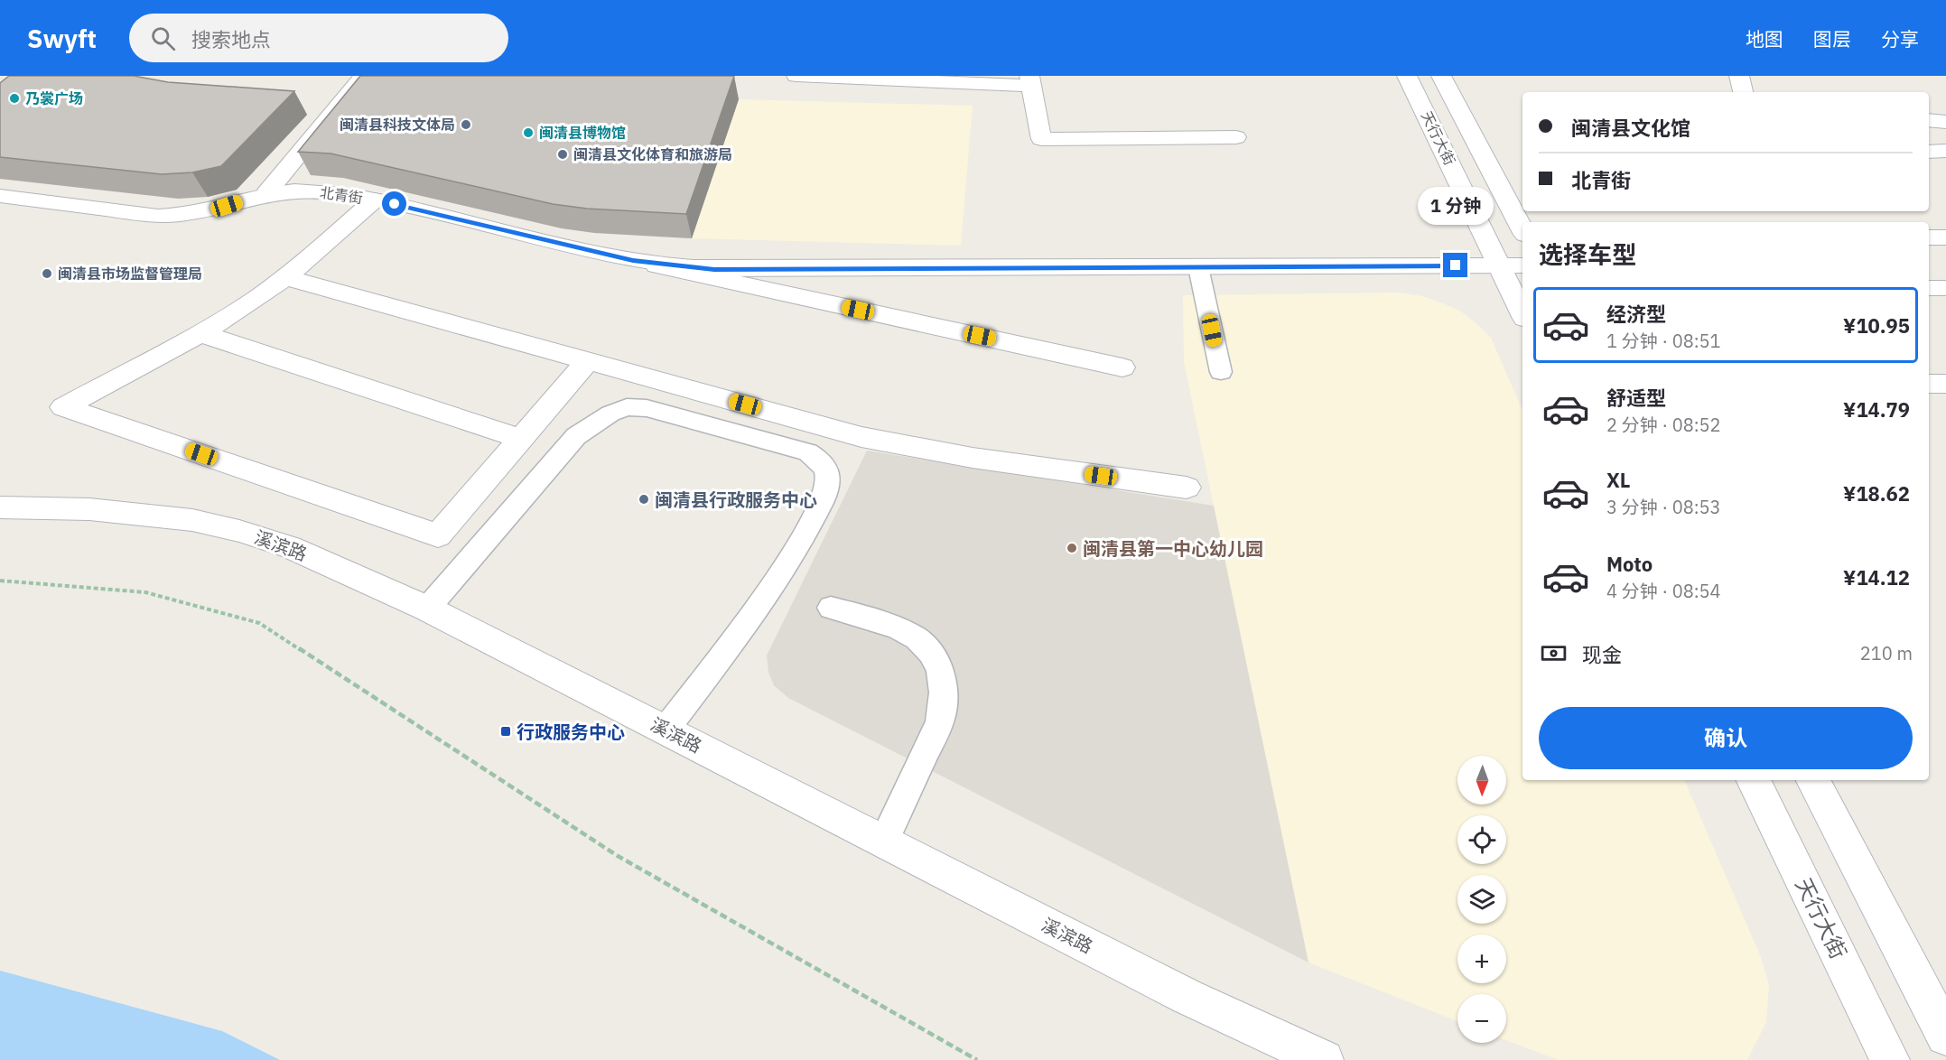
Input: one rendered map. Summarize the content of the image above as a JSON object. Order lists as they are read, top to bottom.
{
  "streets": {
    "street": ["天行大街", "北青街", "溪滨路"]
  },
  "crossings": [
    ["天行大街", "北青街"]
  ],
  "places": {
    "other": [
      "乃裳广场",
      "闽清县科技文体局",
      "闽清县博物馆",
      "闽清县文化体育和旅游局",
      "闽清县市场监督管理局",
      "闽清县行政服务中心",
      "闽清县第一中心幼儿园"
    ],
    "transit": ["行政服务中心"]
  },
  "north": "bottom",
  "page": {
    "header": "Swyft",
    "search": "搜索地点",
    "nav": ["地图", "图层", "分享"],
    "banner": ["闽清县文化馆", "北青街"],
    "bubble": "1 分钟",
    "heading": "选择车型",
    "list": [
      {
        "name": "经济型",
        "note": "1 分钟 · 08:51",
        "value": "¥10.95"
      },
      {
        "name": "舒适型",
        "note": "2 分钟 · 08:52",
        "value": "¥14.79"
      },
      {
        "name": "XL",
        "note": "3 分钟 · 08:53",
        "value": "¥18.62"
      },
      {
        "name": "Moto",
        "note": "4 分钟 · 08:54",
        "value": "¥14.12"
      }
    ],
    "pay": ["现金", "210 m"],
    "buttons": "确认",
    "map_buttons": ["+", "−"]
  }
}
